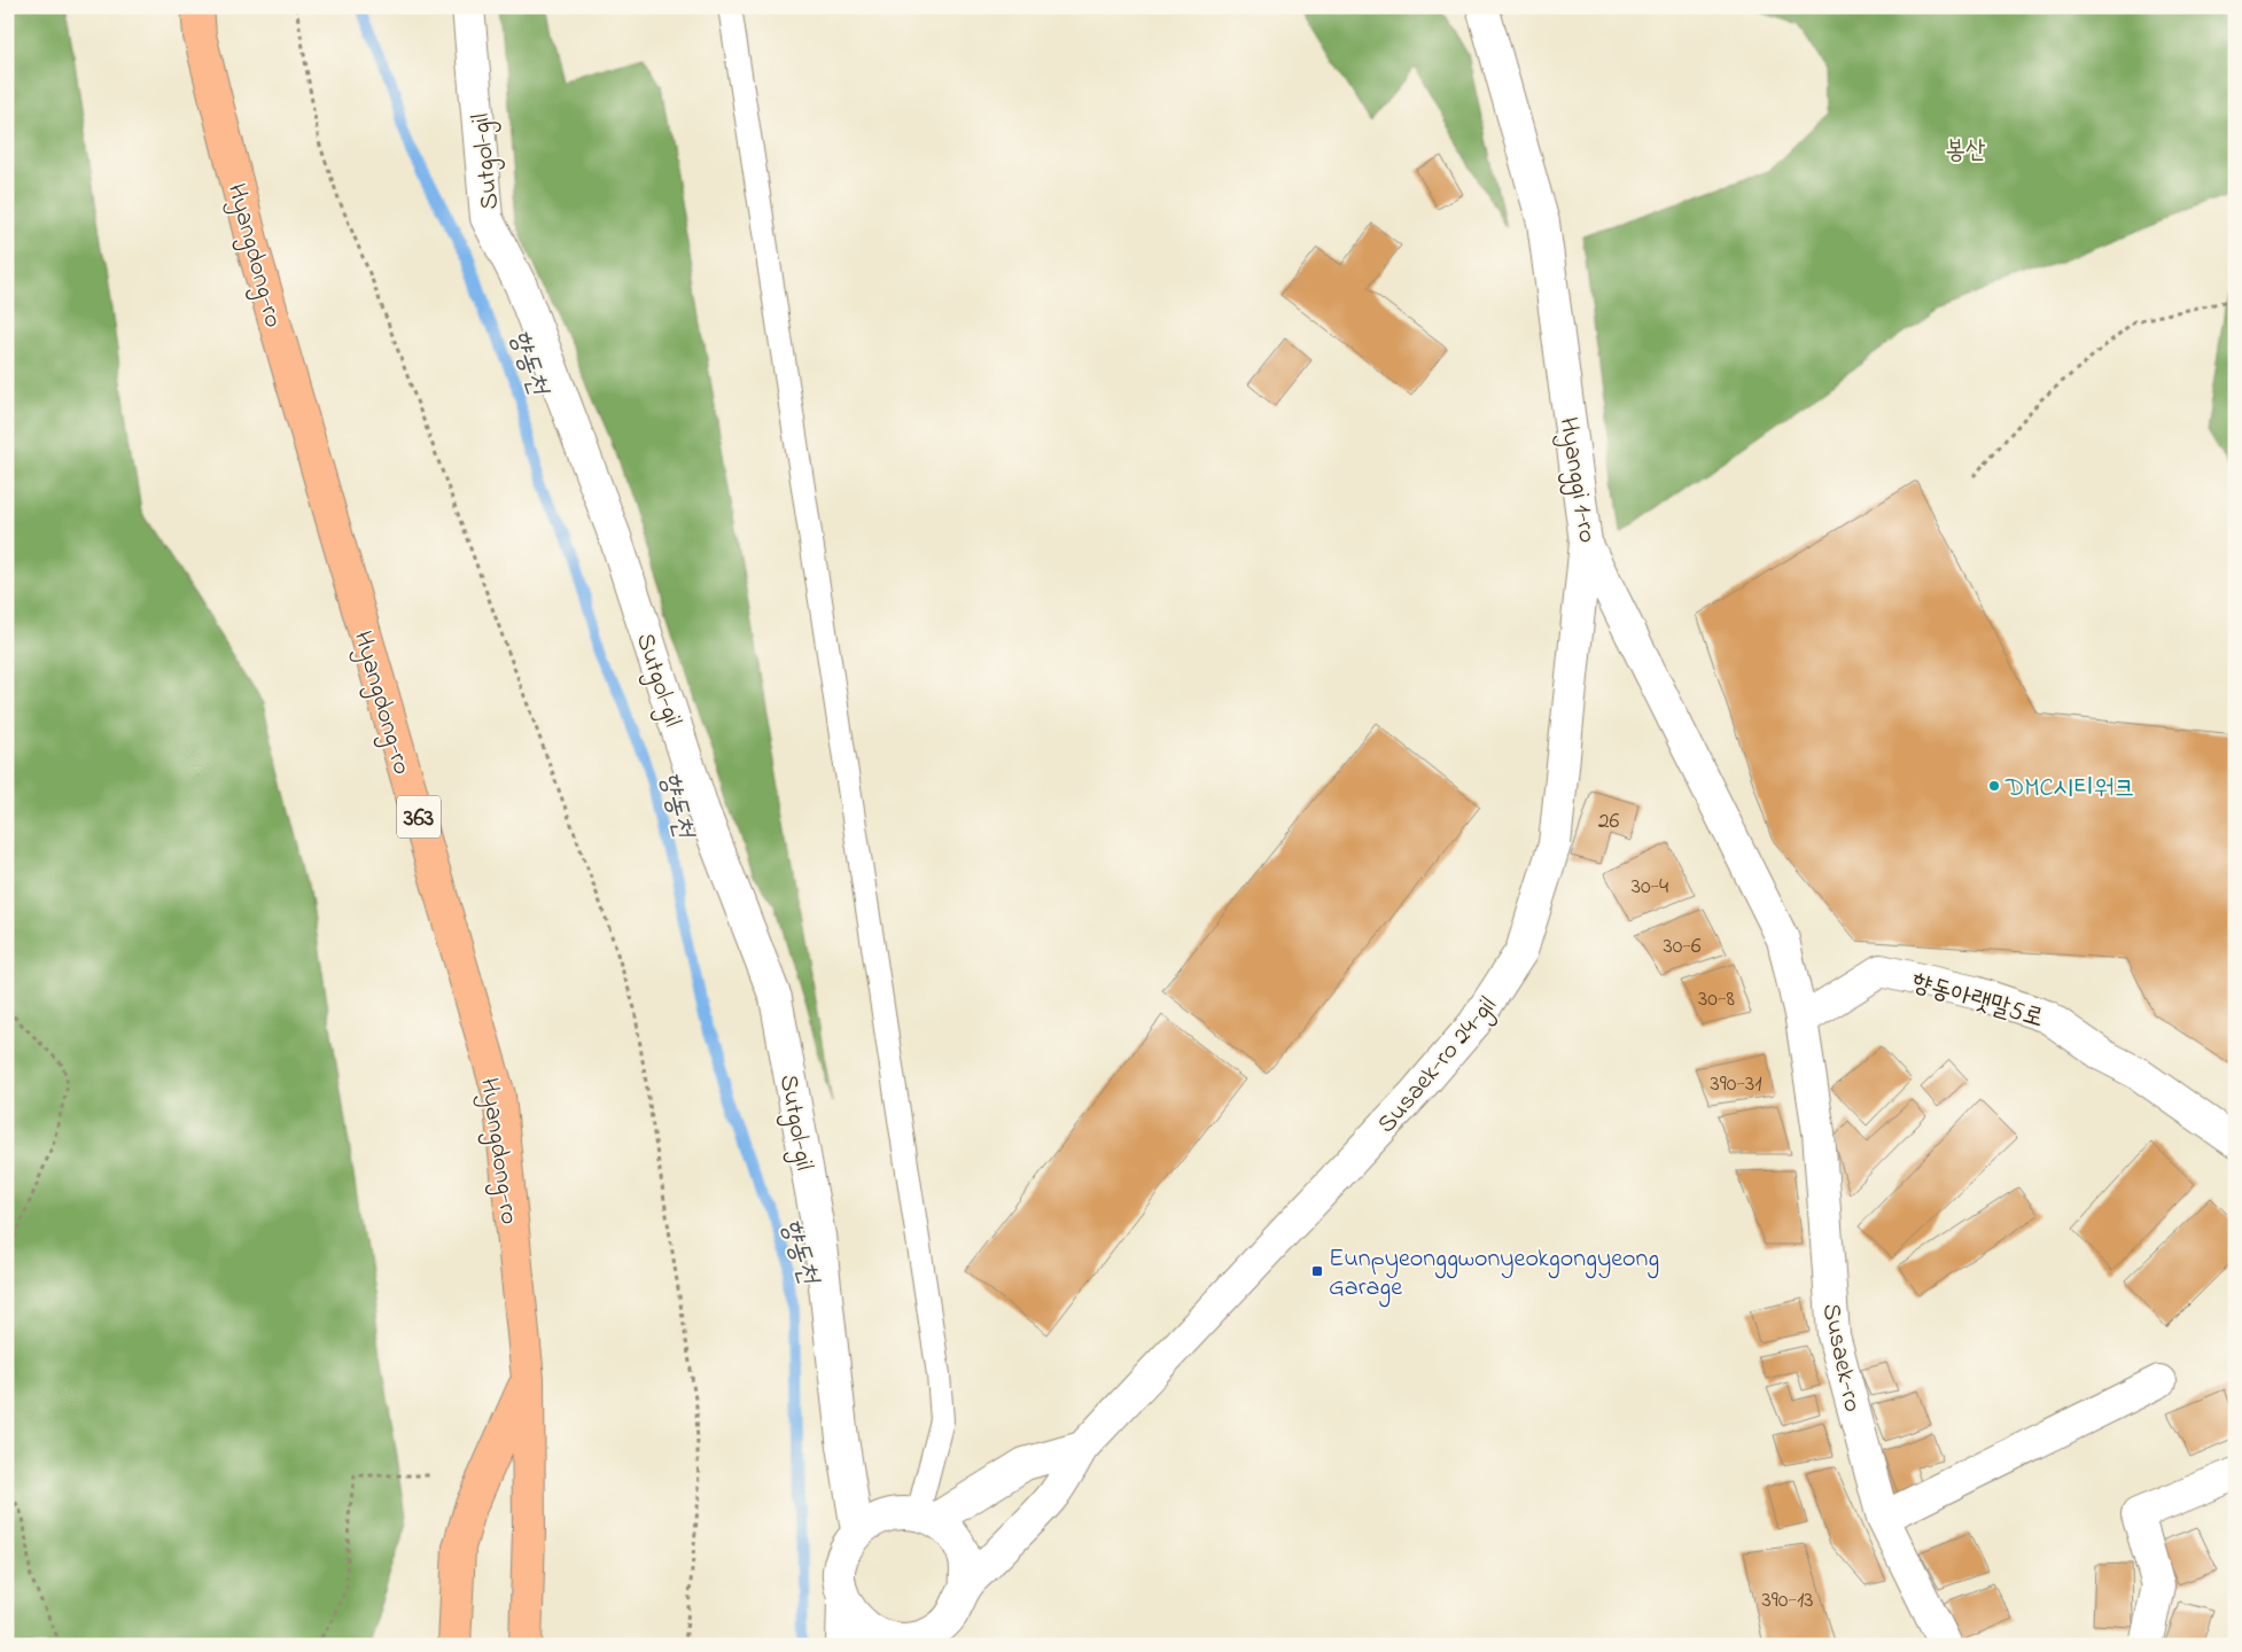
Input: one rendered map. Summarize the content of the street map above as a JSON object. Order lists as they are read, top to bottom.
{
  "streets": {
    "main road": ["Hyangdong-ro", "363"],
    "street": [
      "Sutgol-gil",
      "Hyanggi 1-ro",
      "향동아랫말5로",
      "Susaek-ro 24-gil",
      "Susaek-ro"
    ]
  },
  "crossings": [
    ["Sutgol-gil", "Susaek-ro 24-gil"],
    ["Hyanggi 1-ro", "향동아랫말5로"],
    ["Hyanggi 1-ro", "Susaek-ro 24-gil"],
    ["Hyanggi 1-ro", "Susaek-ro"],
    ["향동아랫말5로", "Susaek-ro"]
  ],
  "water": ["향동천"],
  "parks": ["봉산"],
  "places": {
    "other": ["DMC시티워크"],
    "transit": ["Eunpyeonggwonyeokgongyeong Garage"]
  },
  "house_numbers": [
    "26",
    "30-4",
    "30-6",
    "30-8",
    "390-31",
    "390-13"
  ]
}
